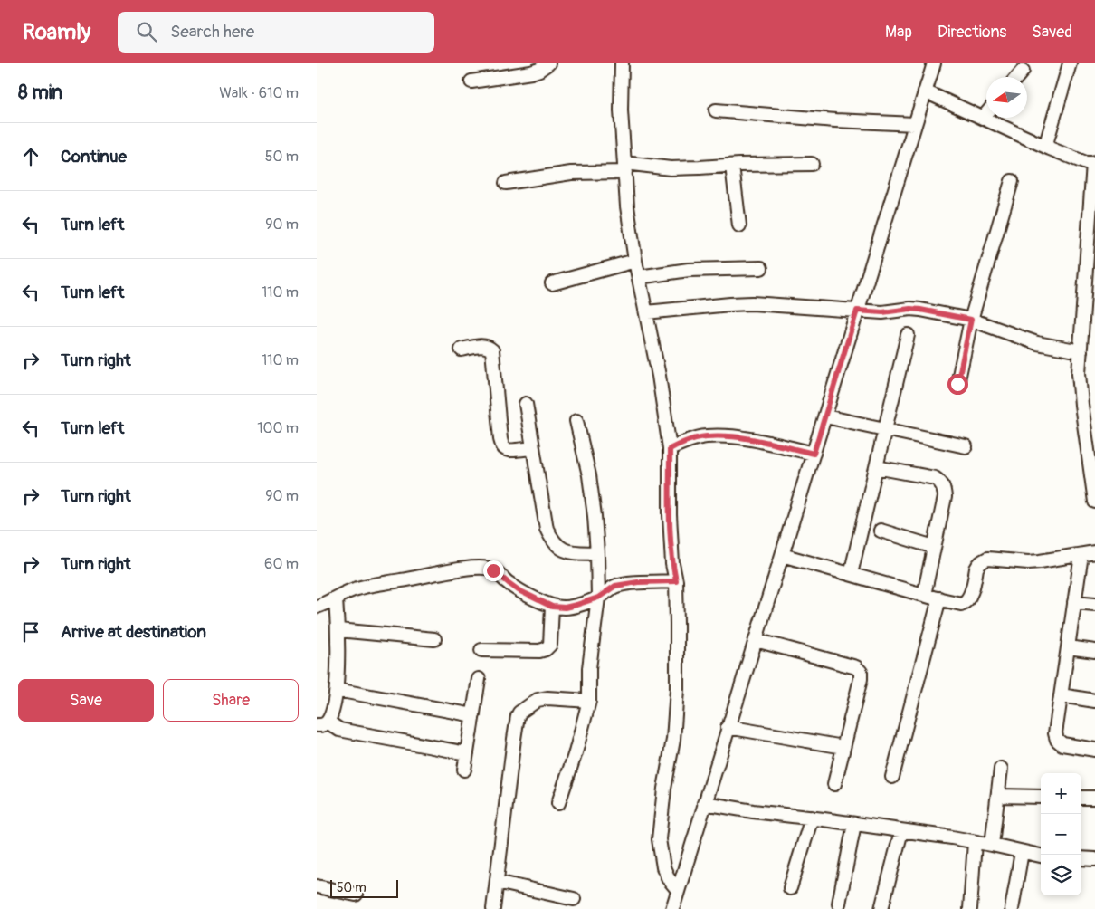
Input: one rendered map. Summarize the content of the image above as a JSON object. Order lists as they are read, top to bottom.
{
  "scale_bar": "50 m",
  "north": "left",
  "page": {
    "header": "Roamly",
    "search": "Search here",
    "nav": ["Map", "Directions", "Saved"],
    "heading": ["8 min", "Walk · 610 m"],
    "list": [
      ["Continue", "50 m"],
      ["Turn left", "90 m"],
      ["Turn left", "110 m"],
      ["Turn right", "110 m"],
      ["Turn left", "100 m"],
      ["Turn right", "90 m"],
      ["Turn right", "60 m"],
      "Arrive at destination"
    ],
    "buttons": ["Save", "Share"],
    "map_buttons": ["+", "−"],
    "scale": "50 m"
  }
}
